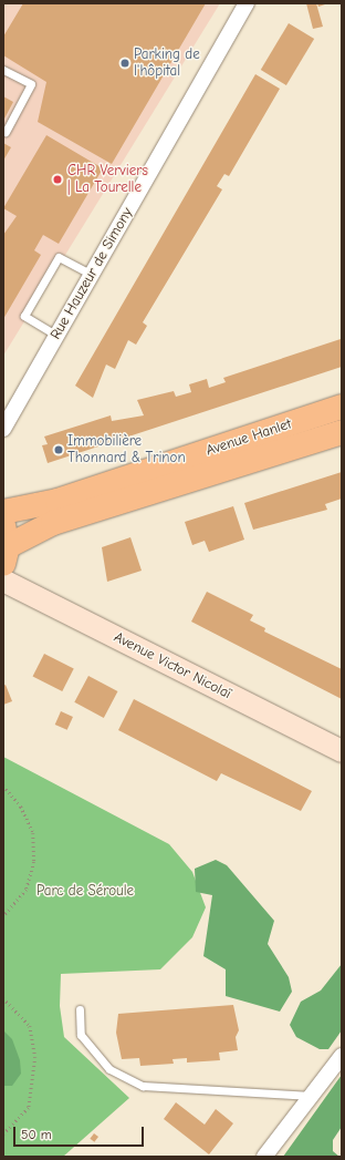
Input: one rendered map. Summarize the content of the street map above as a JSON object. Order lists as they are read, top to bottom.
{
  "streets": {
    "main road": ["Avenue Hanlet"],
    "street": ["Rue Hauzeur de Simony", "Avenue Victor Nicolaï"]
  },
  "parks": ["Parc de Séroule"],
  "places": ["Parking de l'hôpital", "CHR Verviers | La Tourelle", "Immobilière Thonnard & Trinon"],
  "scale_bar": "50 m"
}
